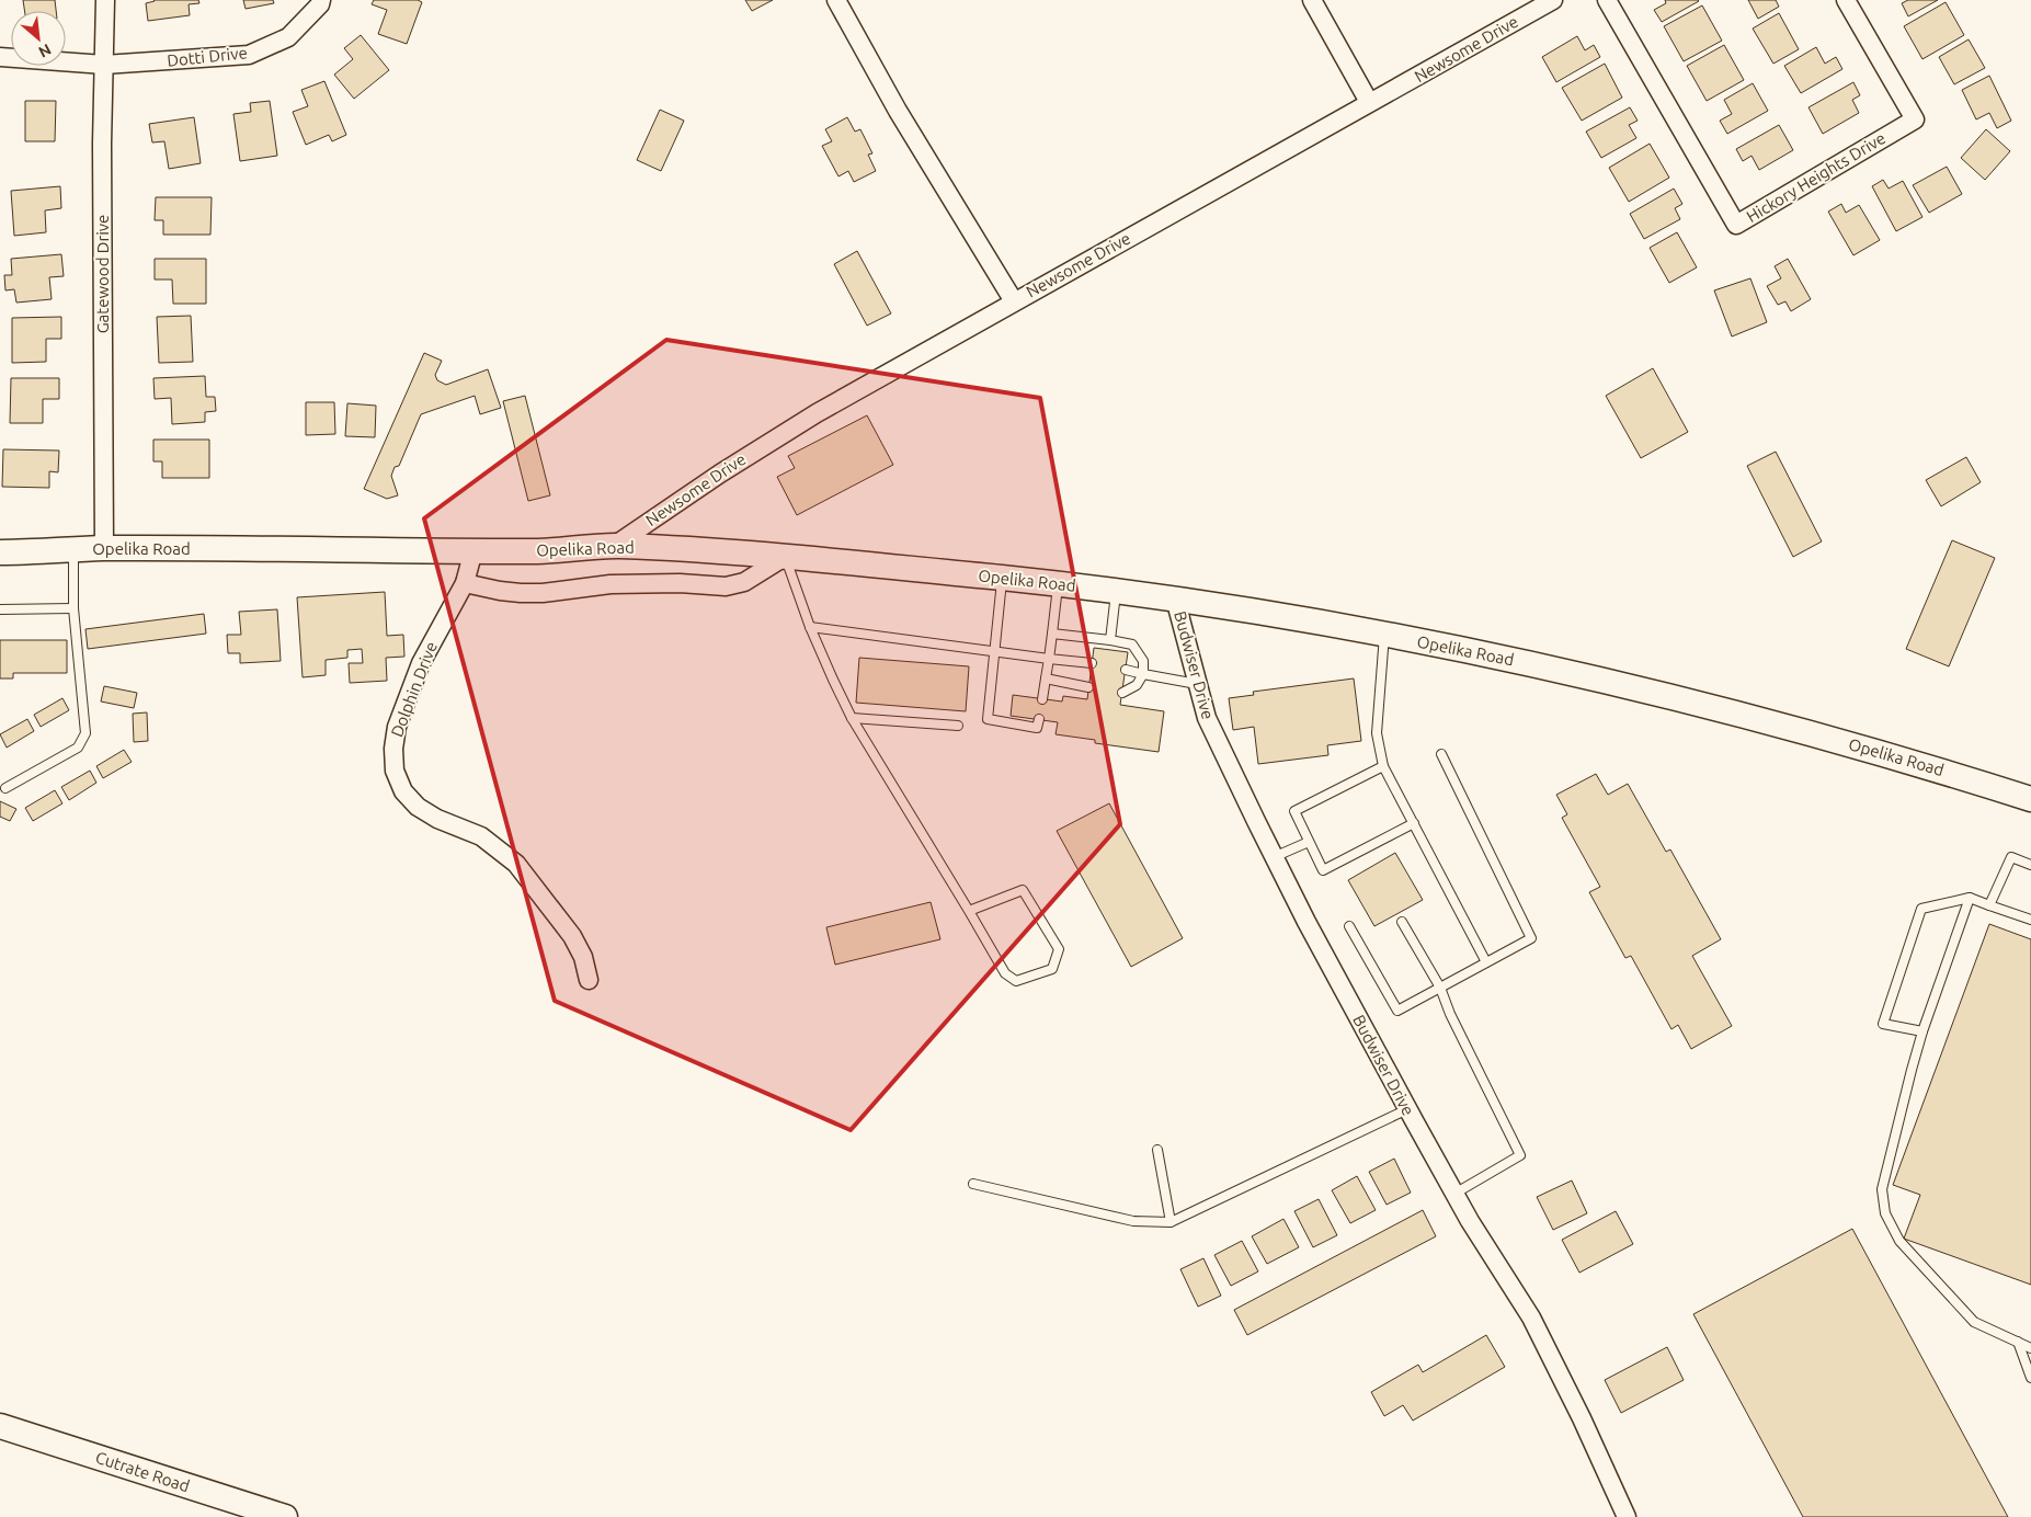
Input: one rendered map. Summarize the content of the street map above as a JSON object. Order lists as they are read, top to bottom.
{
  "streets": {
    "main road": ["Opelika Road", "Cutrate Road"],
    "street": [
      "Newsome Drive",
      "Dotti Drive",
      "Hickory Heights Drive",
      "Gatewood Drive",
      "Budwiser Drive",
      "Dolphin Drive"
    ]
  },
  "crossings": [
    ["Newsome Drive", "Opelika Road"],
    ["Dotti Drive", "Gatewood Drive"],
    ["Gatewood Drive", "Opelika Road"],
    ["Opelika Road", "Budwiser Drive"],
    ["Opelika Road", "Dolphin Drive"]
  ],
  "north": "bottom right"
}
